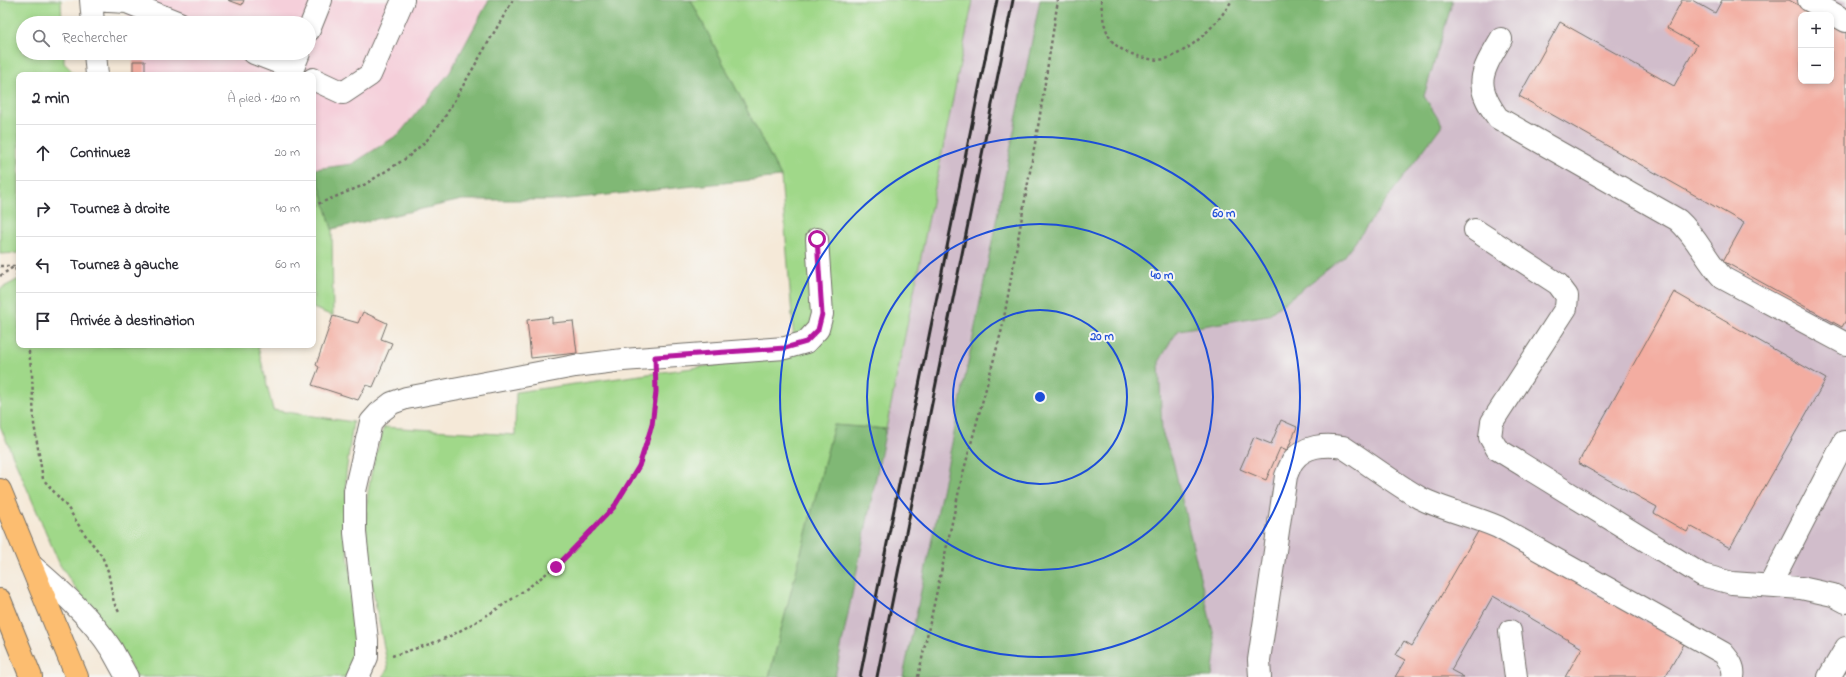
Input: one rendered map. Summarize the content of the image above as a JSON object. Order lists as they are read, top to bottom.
{
  "page": {
    "map_buttons": ["+", "−"],
    "search": "Rechercher",
    "heading": ["2 min", "À pied · 120 m"],
    "list": [
      ["Continuez", "20 m"],
      ["Tournez à droite", "40 m"],
      ["Tournez à gauche", "60 m"],
      "Arrivée à destination"
    ]
  },
  "rings": ["60 m", "40 m", "20 m"]
}
